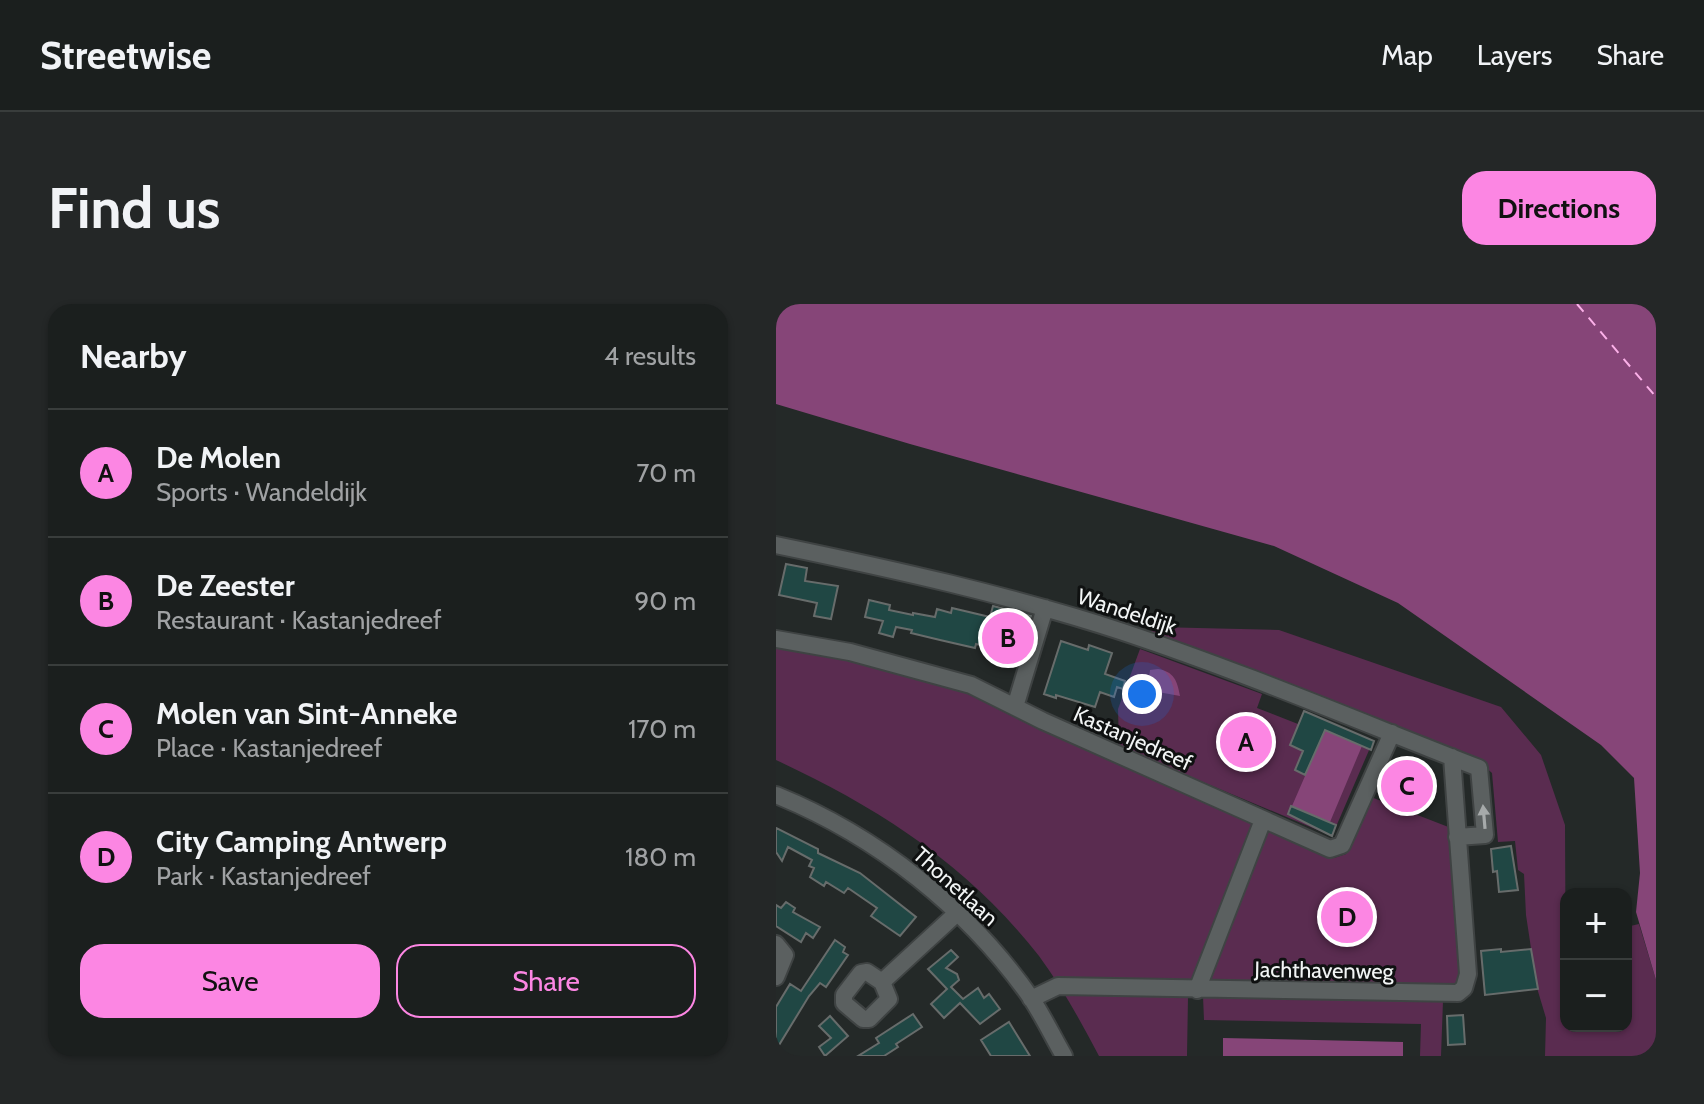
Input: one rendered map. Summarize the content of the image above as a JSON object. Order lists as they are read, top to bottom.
{
  "streets": {
    "street": [
      "Wandeldijk",
      "Kastanjedreef",
      "Thonetlaan",
      "Jachthavenweg"
    ]
  },
  "crossings": [
    ["Wandeldijk", "Kastanjedreef"],
    ["Wandeldijk", "Jachthavenweg"],
    ["Thonetlaan", "Jachthavenweg"]
  ],
  "page": {
    "header": "Streetwise",
    "nav": ["Map", "Layers", "Share"],
    "buttons": [
      "Directions",
      ["Save", "Share"]
    ],
    "title": "Find us",
    "heading": ["Nearby", "4 results"],
    "list": [
      {
        "mark": "A",
        "name": "De Molen",
        "note": "Sports · Wandeldijk",
        "value": "70 m"
      },
      {
        "mark": "B",
        "name": "De Zeester",
        "note": "Restaurant · Kastanjedreef",
        "value": "90 m"
      },
      {
        "mark": "C",
        "name": "Molen van Sint-Anneke",
        "note": "Place · Kastanjedreef",
        "value": "170 m"
      },
      {
        "mark": "D",
        "name": "City Camping Antwerp",
        "note": "Park · Kastanjedreef",
        "value": "180 m"
      }
    ],
    "pins": [
      "B",
      "A",
      "C",
      "D"
    ],
    "map_buttons": ["+", "−"]
  }
}
